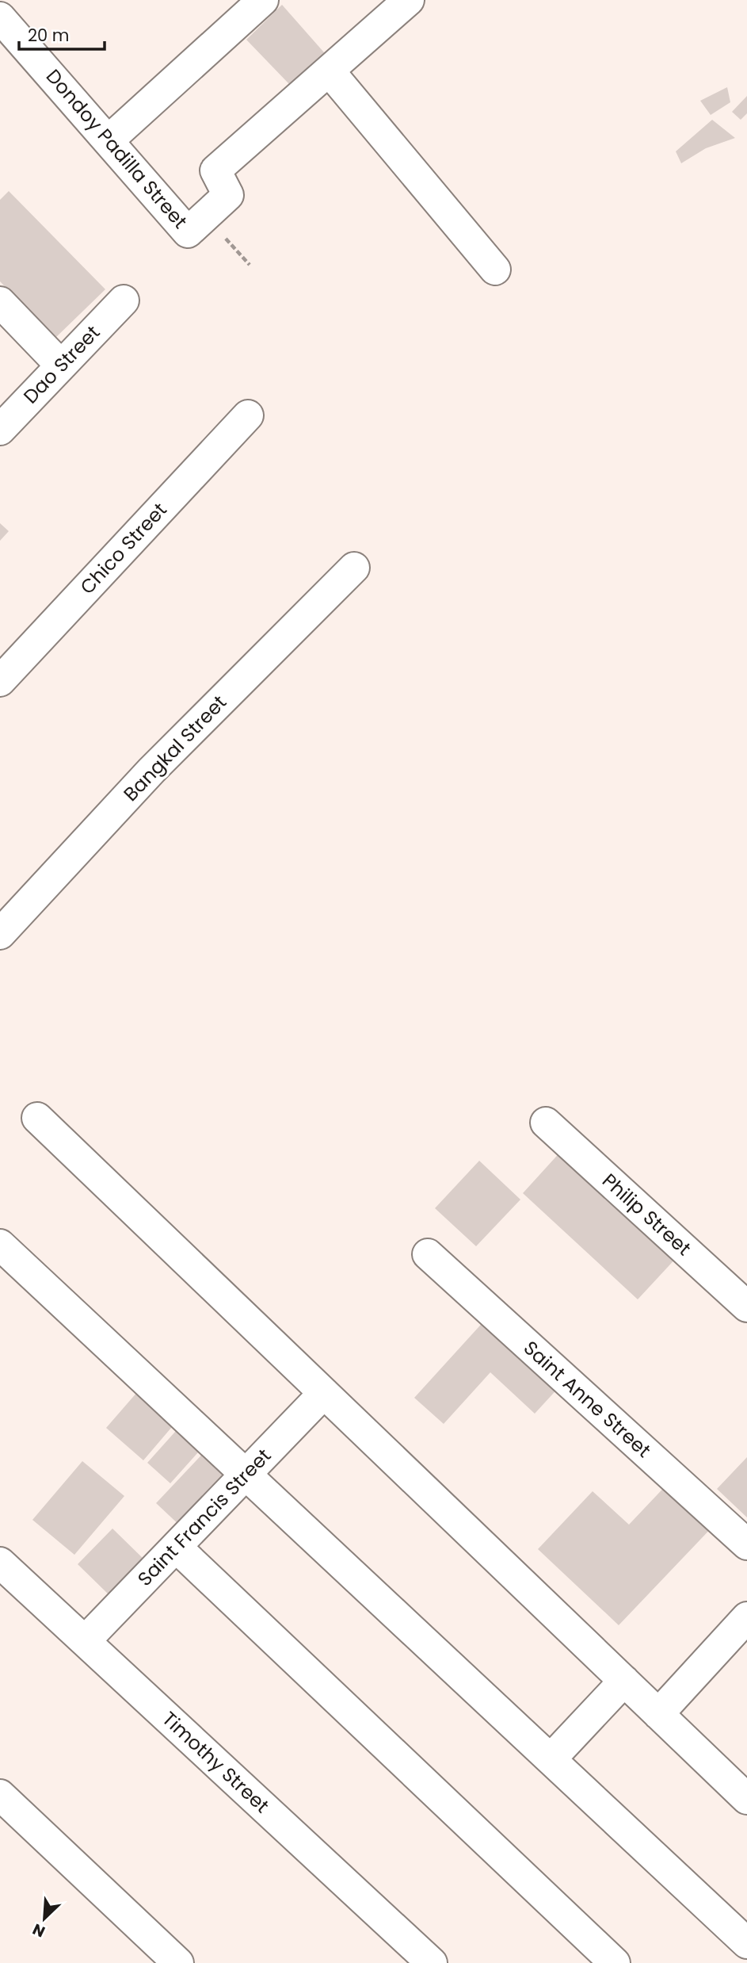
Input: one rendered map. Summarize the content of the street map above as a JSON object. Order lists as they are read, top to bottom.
{
  "streets": {
    "street": [
      "Dondoy Padilla Street",
      "Dao Street",
      "Chico Street",
      "Bangkal Street",
      "Philip Street",
      "Saint Anne Street",
      "Saint Francis Street",
      "Timothy Street"
    ]
  },
  "crossings": [
    ["Saint Francis Street", "Timothy Street"]
  ],
  "scale_bar": "20 m",
  "north": "bottom left"
}
